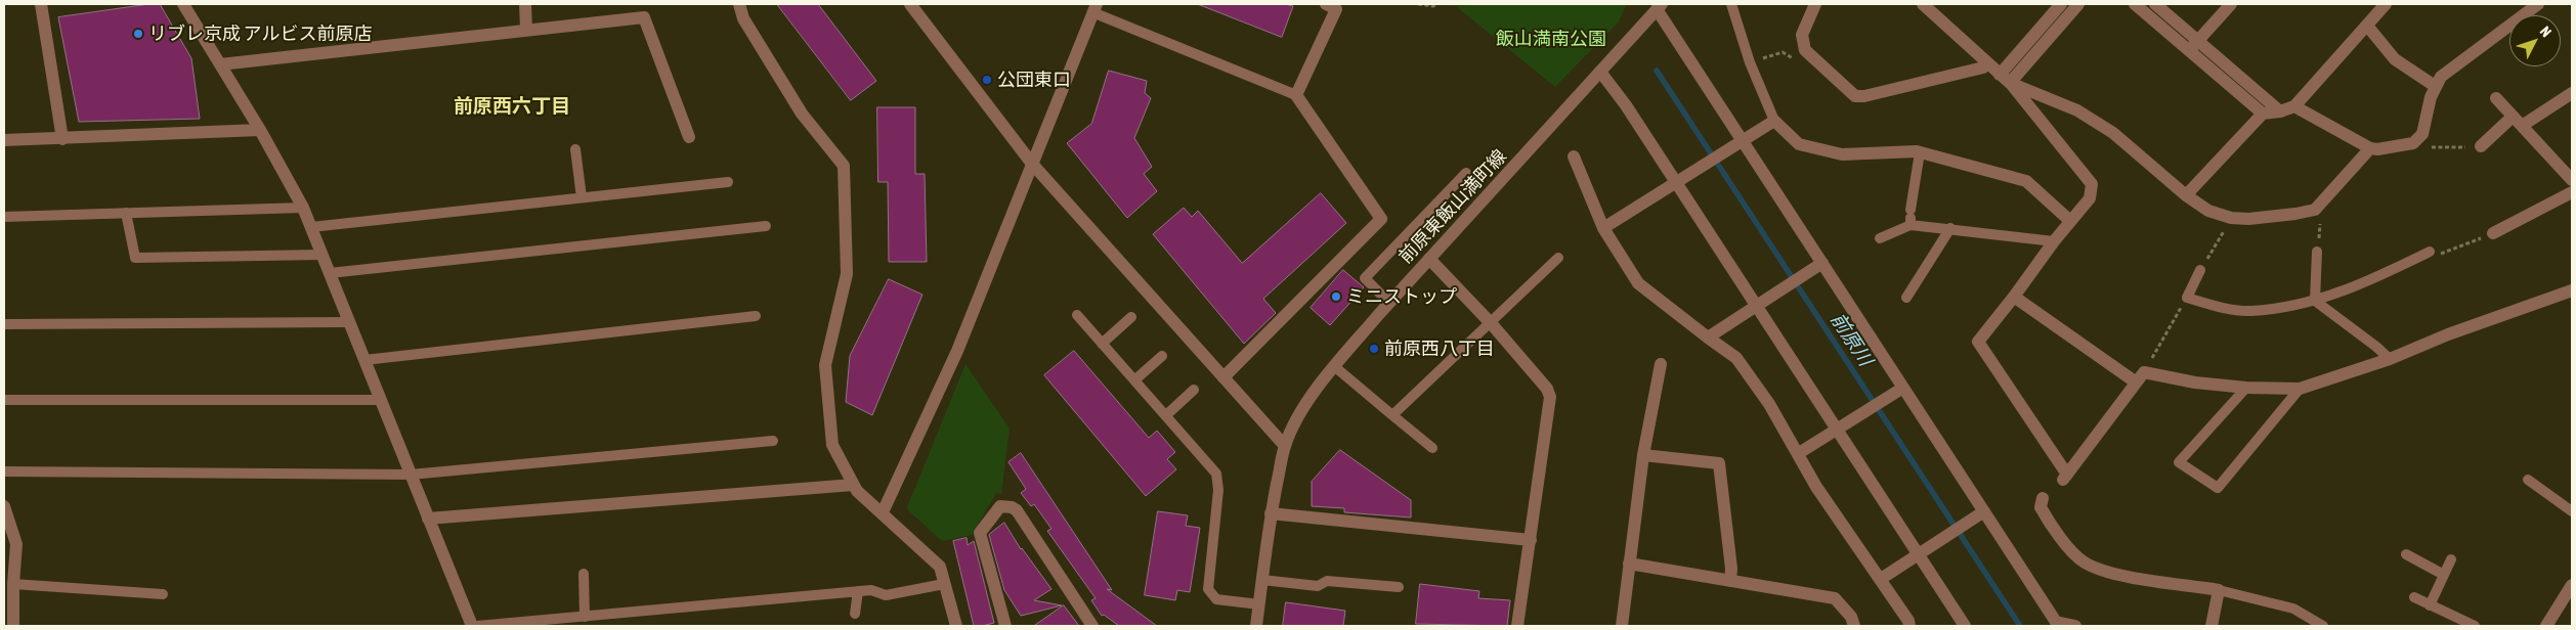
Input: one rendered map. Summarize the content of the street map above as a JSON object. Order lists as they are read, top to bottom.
{
  "streets": {
    "street": ["前原東飯山満町線"]
  },
  "districts": ["前原西六丁目"],
  "water": ["前原川"],
  "parks": ["飯山満南公園"],
  "places": [
    "リブレ京成 アルビス前原店",
    "公団東口",
    "ミニストップ",
    "前原西八丁目"
  ],
  "north": "top right"
}
